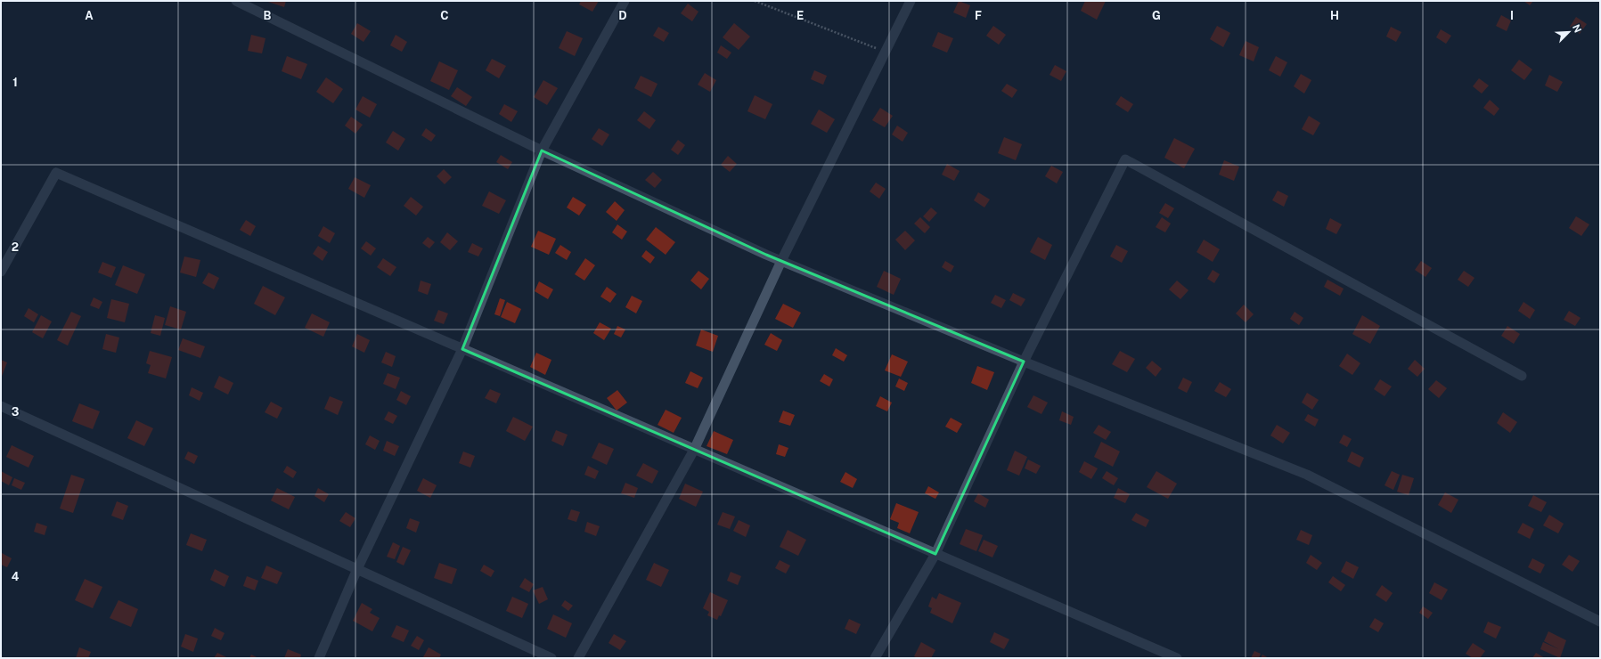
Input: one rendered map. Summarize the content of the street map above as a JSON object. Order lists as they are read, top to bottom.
{
  "north": "top right",
  "grid": {
    "columns": [
      "A",
      "B",
      "C",
      "D",
      "E",
      "F",
      "G",
      "H",
      "I"
    ],
    "rows": [
      "1",
      "2",
      "3",
      "4"
    ]
  }
}
